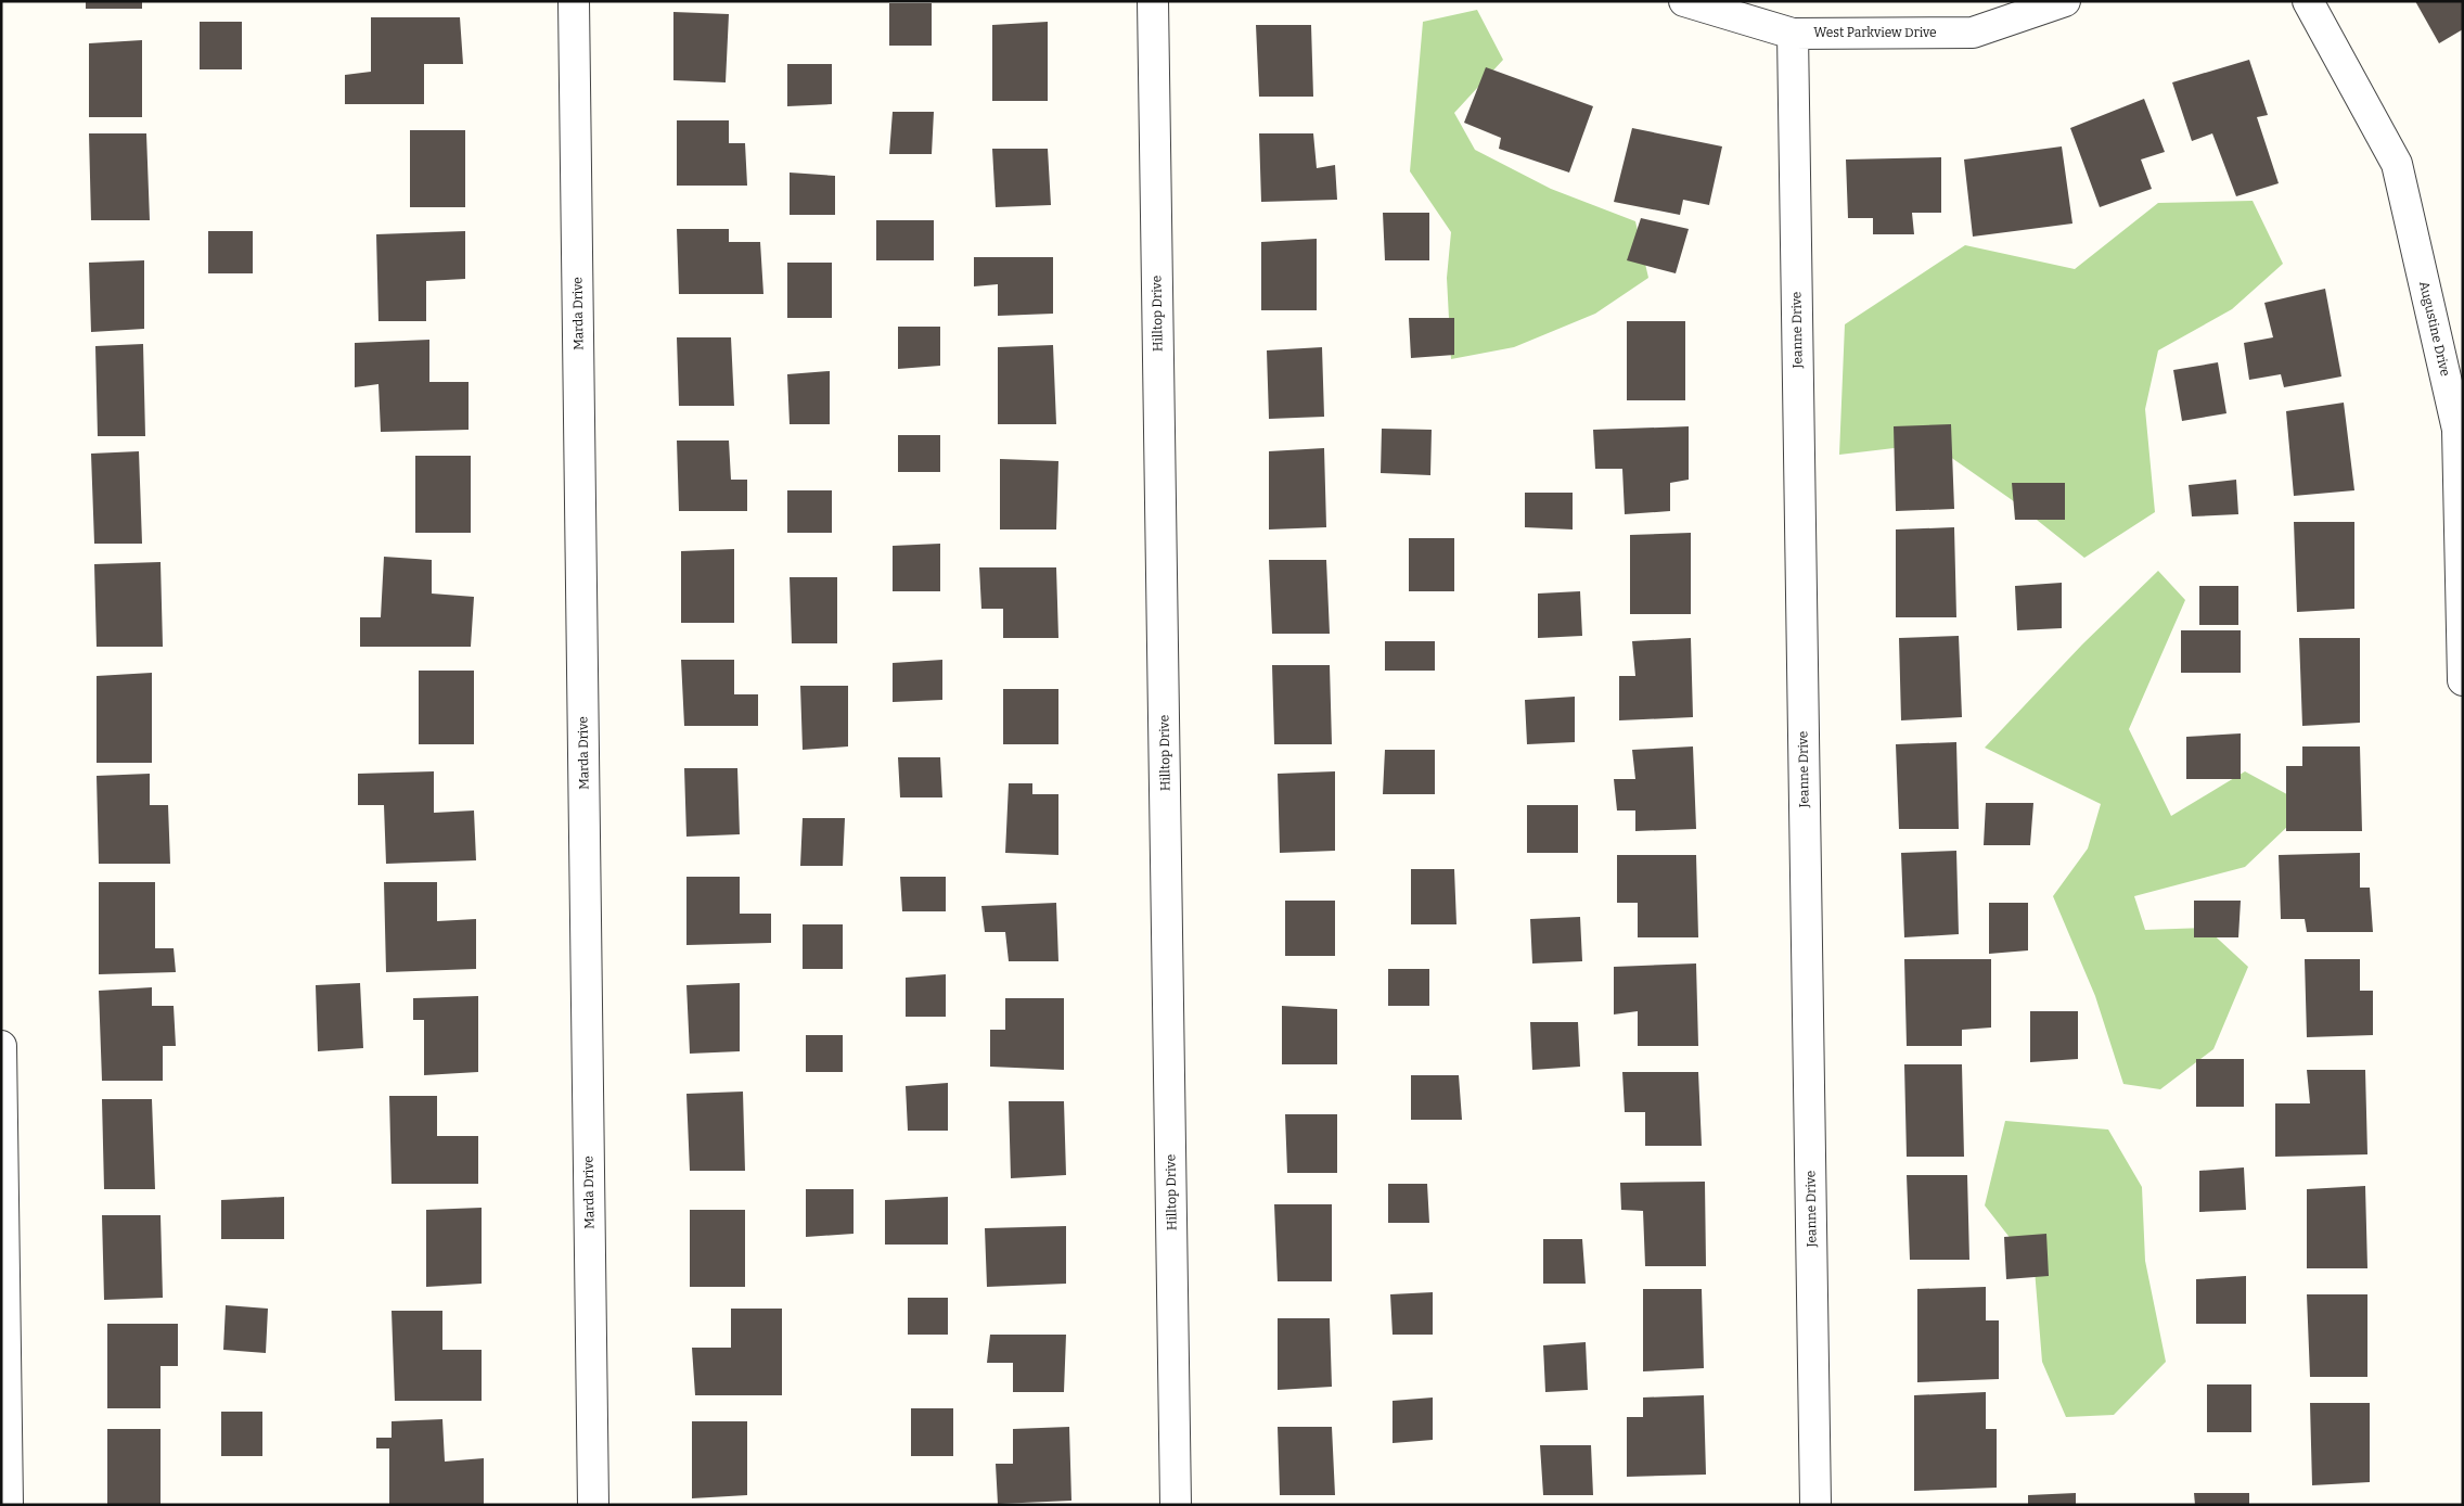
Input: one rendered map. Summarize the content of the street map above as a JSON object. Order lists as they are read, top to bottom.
{
  "streets": {
    "street": [
      "West Parkview Drive",
      "Marda Drive",
      "Hilltop Drive",
      "Augustine Drive",
      "Jeanne Drive"
    ]
  },
  "crossings": [
    ["West Parkview Drive", "Jeanne Drive"]
  ]
}
